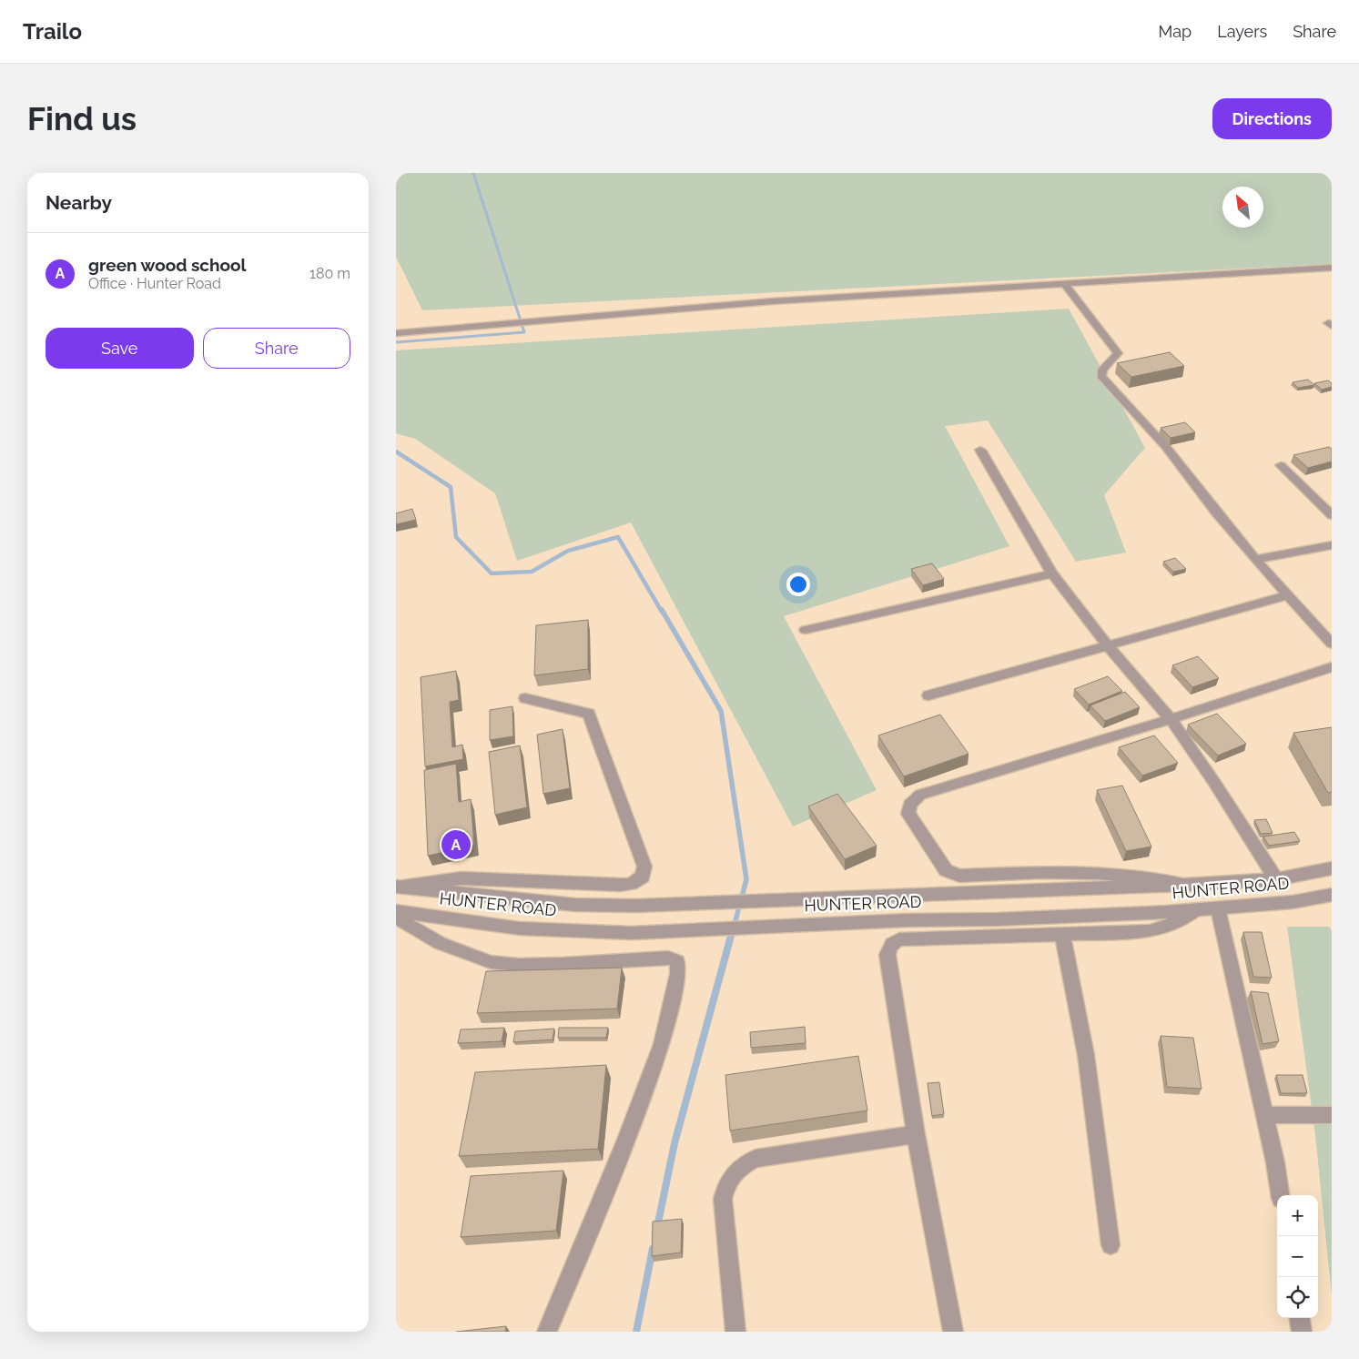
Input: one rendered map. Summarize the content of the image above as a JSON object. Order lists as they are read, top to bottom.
{
  "streets": {
    "street": ["HUNTER ROAD"]
  },
  "north": "top left",
  "page": {
    "header": "Trailo",
    "nav": ["Map", "Layers", "Share"],
    "buttons": [
      "Directions",
      ["Save", "Share"]
    ],
    "title": "Find us",
    "heading": "Nearby",
    "list": [
      {
        "mark": "A",
        "name": "green wood school",
        "note": "Office · Hunter Road",
        "value": "180 m"
      }
    ],
    "pins": "A",
    "map_buttons": ["+", "−"]
  }
}
